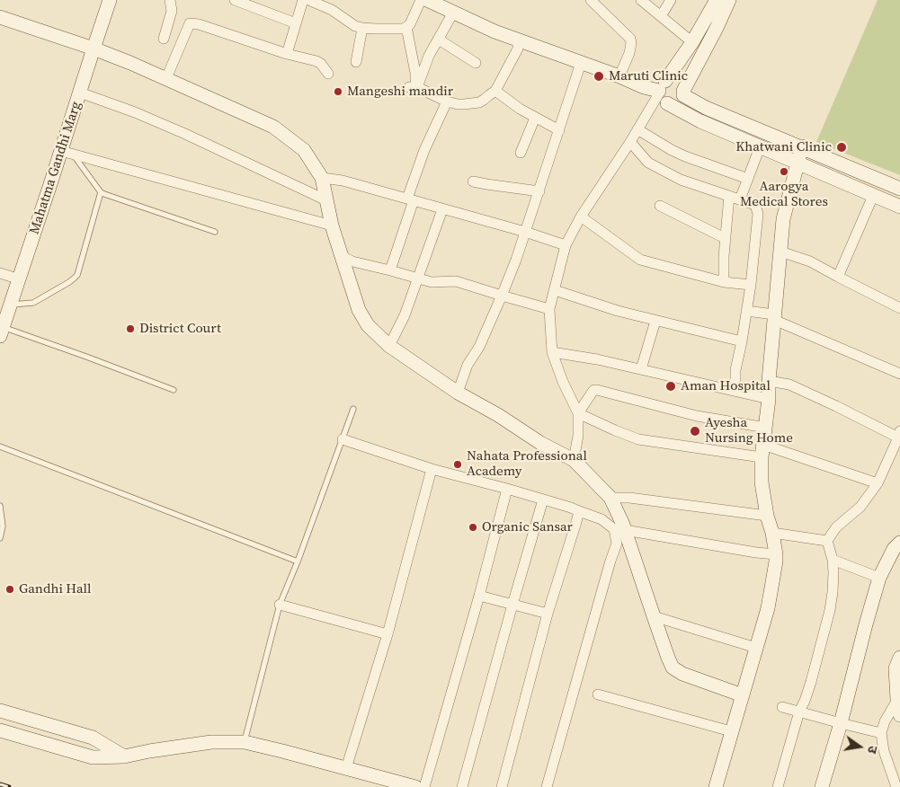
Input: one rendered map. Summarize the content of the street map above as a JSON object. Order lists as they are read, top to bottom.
{
  "streets": {
    "street": ["Mahatma Gandhi Marg"]
  },
  "places": [
    "Maruti Clinic",
    "Mangeshi mandir",
    "Khatwani Clinic",
    "Aarogya Medical Stores",
    "District Court",
    "Aman Hospital",
    "Ayesha Nursing Home",
    "Nahata Professional Academy",
    "Organic Sansar",
    "Gandhi Hall"
  ],
  "north": "right"
}
